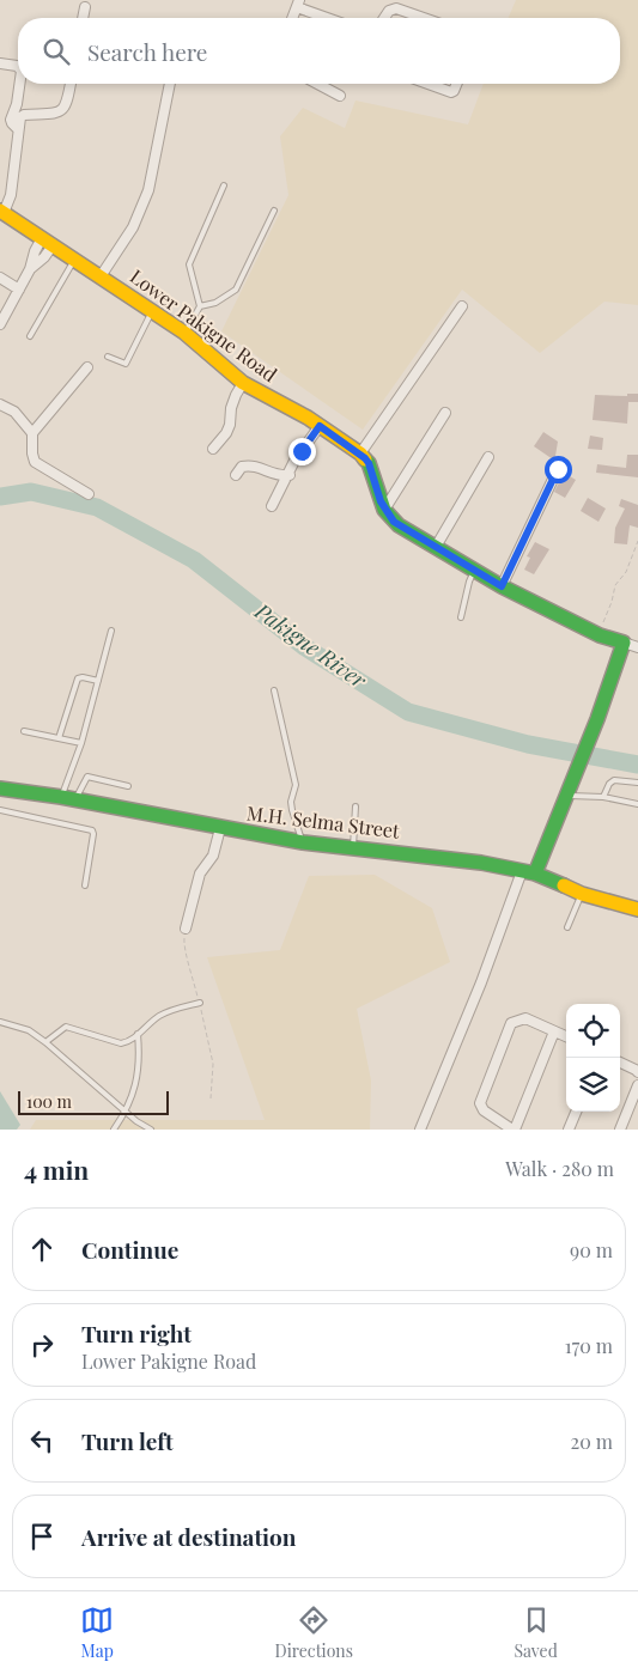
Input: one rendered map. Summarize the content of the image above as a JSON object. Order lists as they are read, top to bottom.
{
  "streets": {
    "street": ["Lower Pakigne Road", "M.H. Selma Street"]
  },
  "water": ["Pakigne River"],
  "scale_bar": "100 m",
  "page": {
    "search": "Search here",
    "scale": "100 m",
    "heading": ["4 min", "Walk · 280 m"],
    "list": [
      ["Continue", "90 m"],
      ["Turn right", "Lower Pakigne Road", "170 m"],
      ["Turn left", "20 m"],
      "Arrive at destination"
    ],
    "nav": ["Map", "Directions", "Saved"]
  }
}
